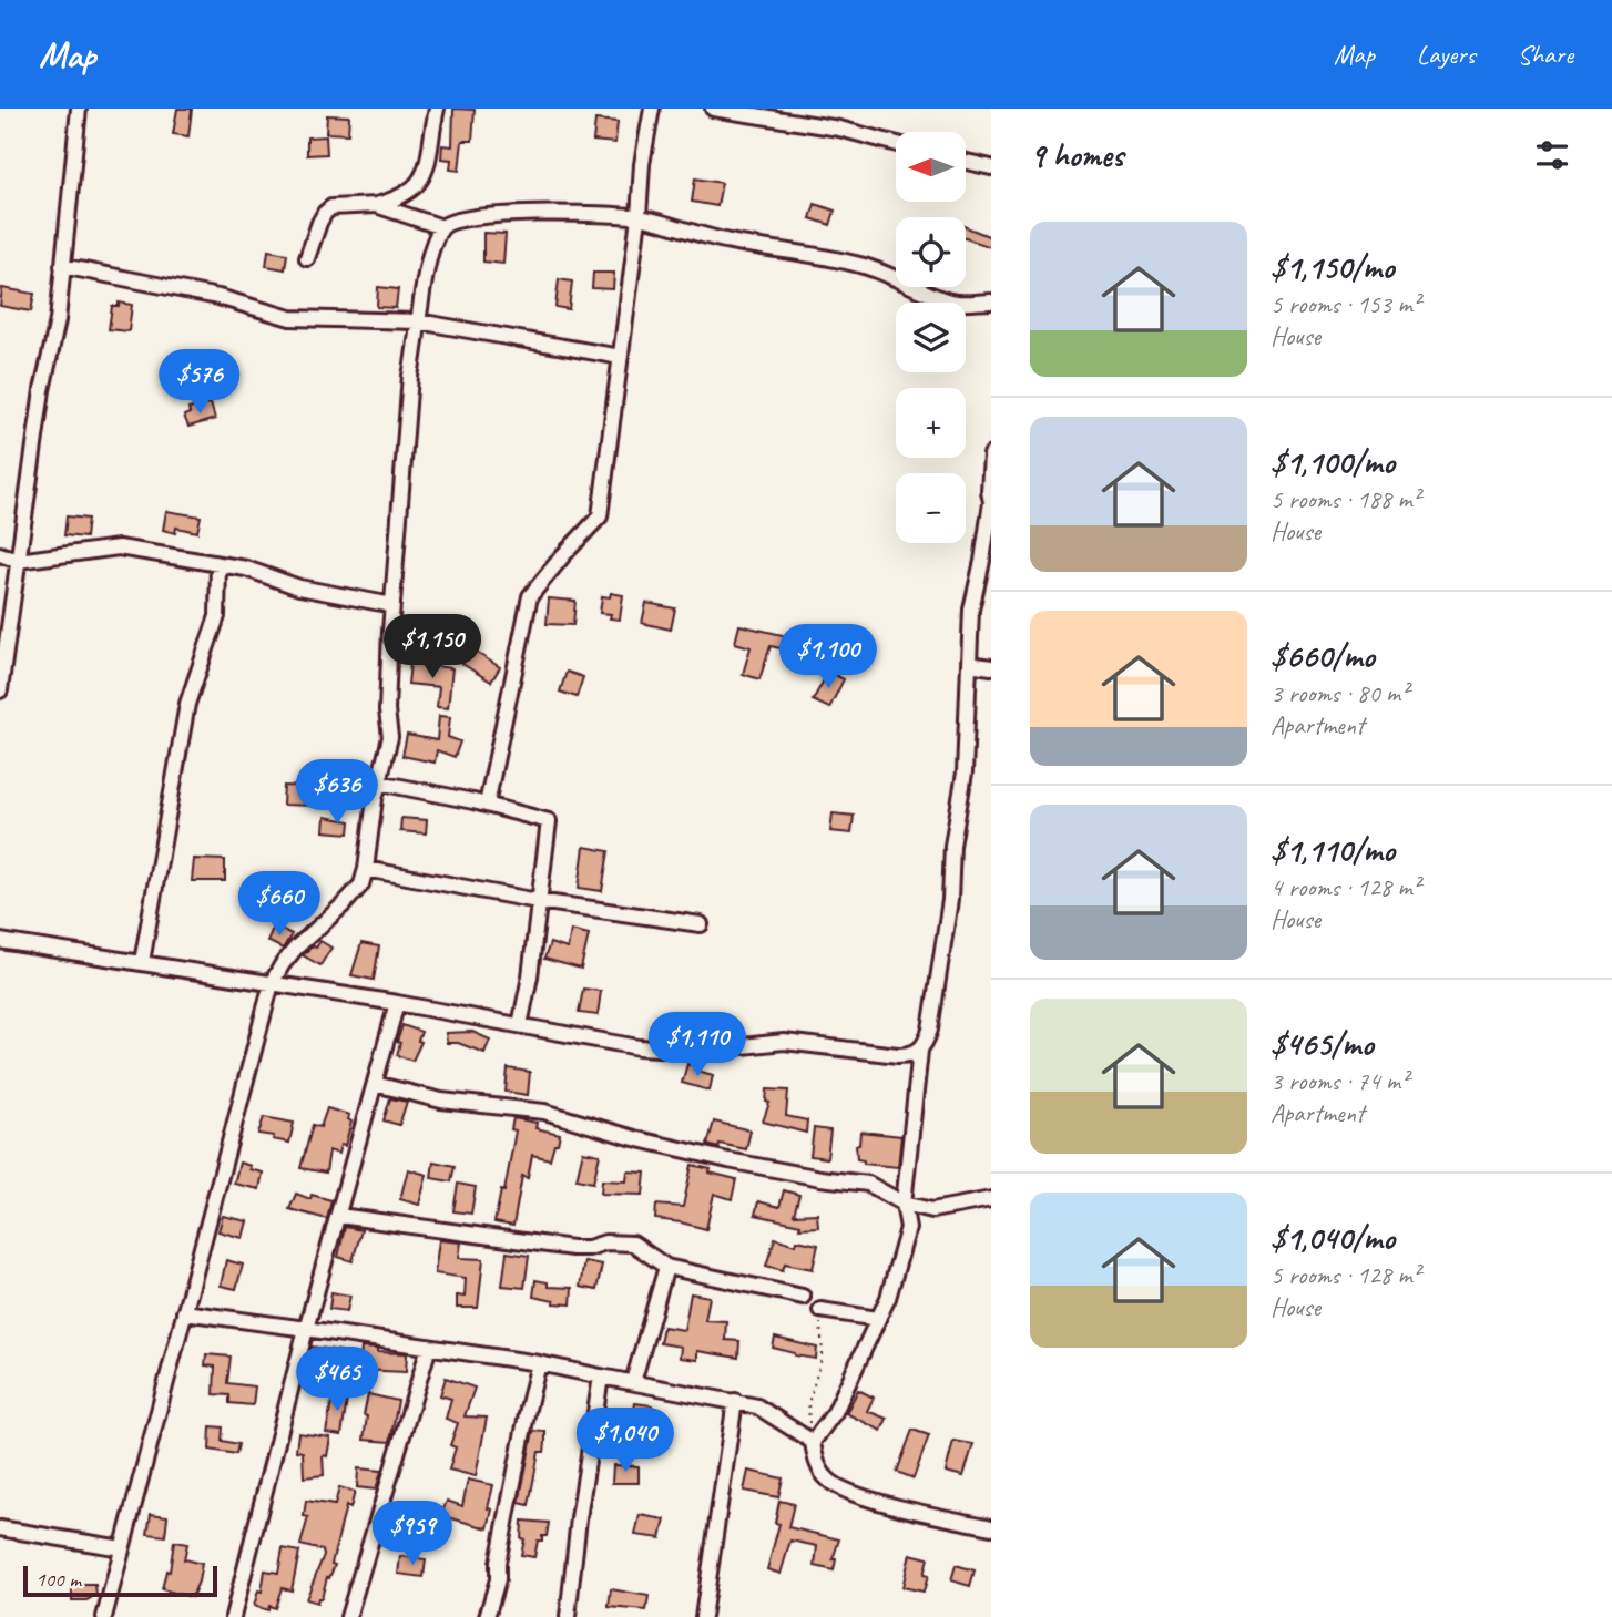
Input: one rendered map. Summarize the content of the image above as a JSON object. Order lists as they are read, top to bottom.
{
  "scale_bar": "100 m",
  "north": "left",
  "page": {
    "header": "Map",
    "nav": ["Map", "Layers", "Share"],
    "heading": "9 homes",
    "map_buttons": ["+", "−"],
    "list": [
      {
        "name": "$1,150/mo",
        "note": "5 rooms · 153 m² · House"
      },
      {
        "name": "$1,100/mo",
        "note": "5 rooms · 188 m² · House"
      },
      {
        "name": "$660/mo",
        "note": "3 rooms · 80 m² · Apartment"
      },
      {
        "name": "$1,110/mo",
        "note": "4 rooms · 128 m² · House"
      },
      {
        "name": "$465/mo",
        "note": "3 rooms · 74 m² · Apartment"
      },
      {
        "name": "$1,040/mo",
        "note": "5 rooms · 128 m² · House"
      }
    ],
    "price": [
      "$576",
      "$1,150",
      "$1,100",
      "$636",
      "$660",
      "$1,110",
      "$465",
      "$1,040",
      "$959"
    ],
    "scale": "100 m"
  }
}
